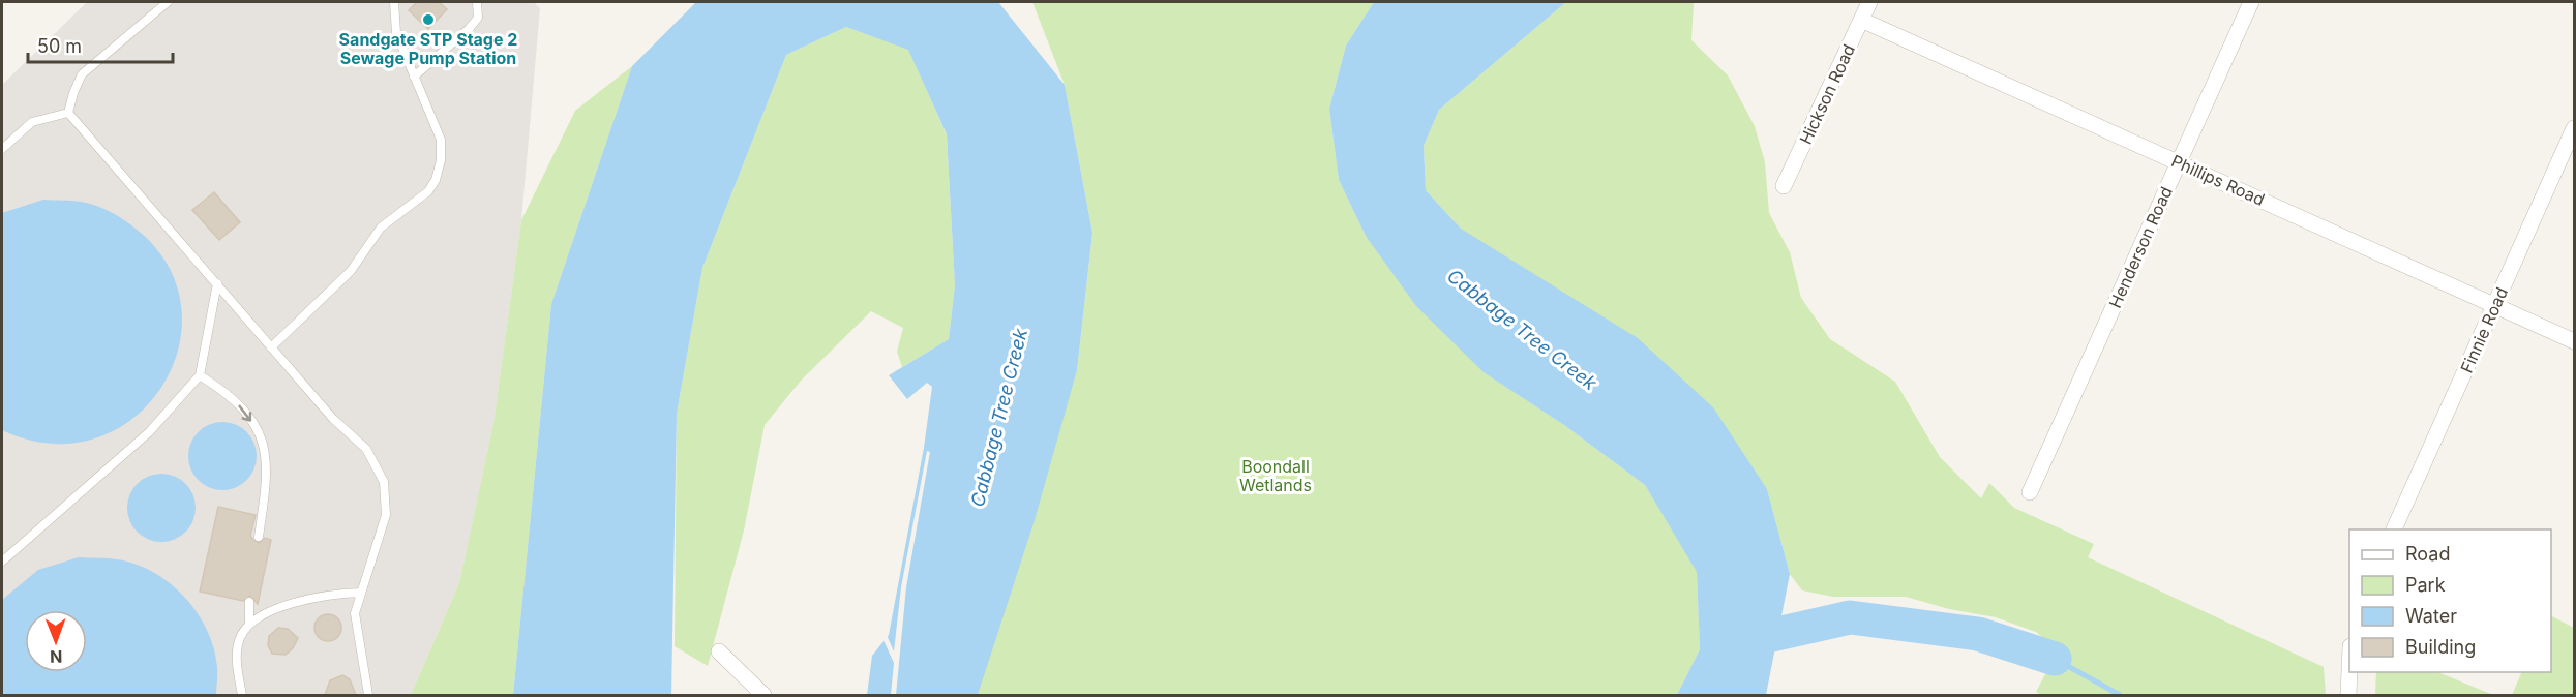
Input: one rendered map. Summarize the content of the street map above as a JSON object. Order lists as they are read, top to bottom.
{
  "streets": {
    "street": [
      "Hickson Road",
      "Phillips Road",
      "Henderson Road",
      "Finnie Road"
    ]
  },
  "crossings": [
    ["Hickson Road", "Phillips Road"],
    ["Phillips Road", "Henderson Road"],
    ["Phillips Road", "Finnie Road"]
  ],
  "water": ["Cabbage Tree Creek"],
  "parks": ["Boondall Wetlands"],
  "places": ["Sandgate STP Stage 2 Sewage Pump Station"],
  "legend": [
    "Road",
    "Park",
    "Water",
    "Building"
  ],
  "scale_bar": "50 m",
  "north": "bottom"
}
